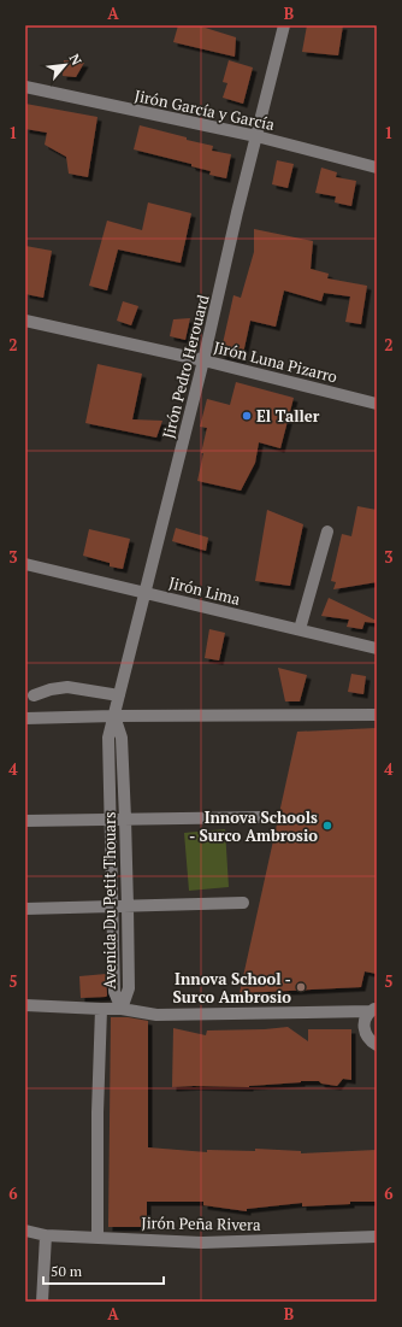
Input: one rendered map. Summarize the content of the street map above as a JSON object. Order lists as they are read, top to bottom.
{
  "streets": {
    "street": [
      "Jirón García y García",
      "Jirón Luna Pizarro",
      "Jirón Pedro Herouard",
      "Jirón Lima",
      "Avenida Du Petit Thouars",
      "Jirón Peña Rivera"
    ]
  },
  "crossings": [
    ["Jirón García y García", "Jirón Pedro Herouard"],
    ["Jirón Luna Pizarro", "Jirón Pedro Herouard"],
    ["Jirón Pedro Herouard", "Jirón Lima"],
    ["Jirón Pedro Herouard", "Avenida Du Petit Thouars"]
  ],
  "places": ["El Taller", "Innova Schools - Surco Ambrosio", "Innova School - Surco Ambrosio"],
  "scale_bar": "50 m",
  "north": "top right",
  "grid": {
    "columns": ["A", "B"],
    "rows": [
      "1",
      "2",
      "3",
      "4",
      "5",
      "6"
    ]
  }
}
